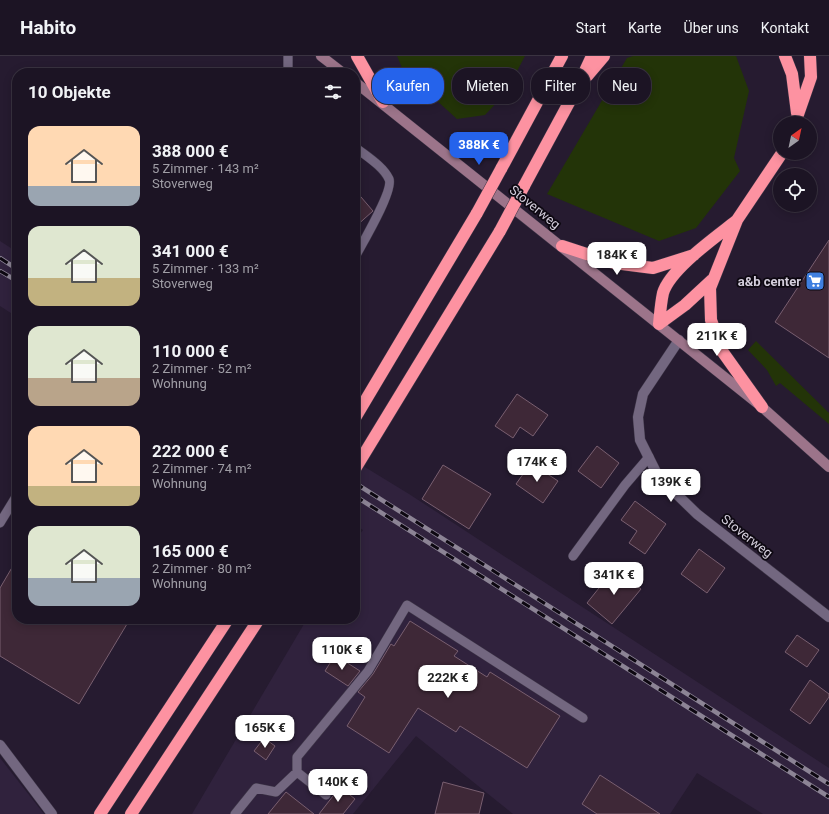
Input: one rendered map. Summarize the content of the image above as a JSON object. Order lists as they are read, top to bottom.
{
  "streets": {
    "street": ["Stoverweg"]
  },
  "places": {
    "supermarket": ["a&b center"]
  },
  "north": "top right",
  "page": {
    "header": "Habito",
    "nav": [
      "Start",
      "Karte",
      "Über uns",
      "Kontakt"
    ],
    "chip": [
      "Kaufen",
      "Mieten",
      "Filter",
      "Neu"
    ],
    "heading": "10 Objekte",
    "list": [
      {
        "name": "388 000 €",
        "note": "5 Zimmer · 143 m² · Stoverweg"
      },
      {
        "name": "341 000 €",
        "note": "5 Zimmer · 133 m² · Stoverweg"
      },
      {
        "name": "110 000 €",
        "note": "2 Zimmer · 52 m² · Wohnung"
      },
      {
        "name": "222 000 €",
        "note": "2 Zimmer · 74 m² · Wohnung"
      },
      {
        "name": "165 000 €",
        "note": "2 Zimmer · 80 m² · Wohnung"
      }
    ],
    "price": [
      "388K €",
      "184K €",
      "211K €",
      "174K €",
      "139K €",
      "341K €",
      "110K €",
      "222K €",
      "165K €",
      "140K €"
    ]
  }
}
